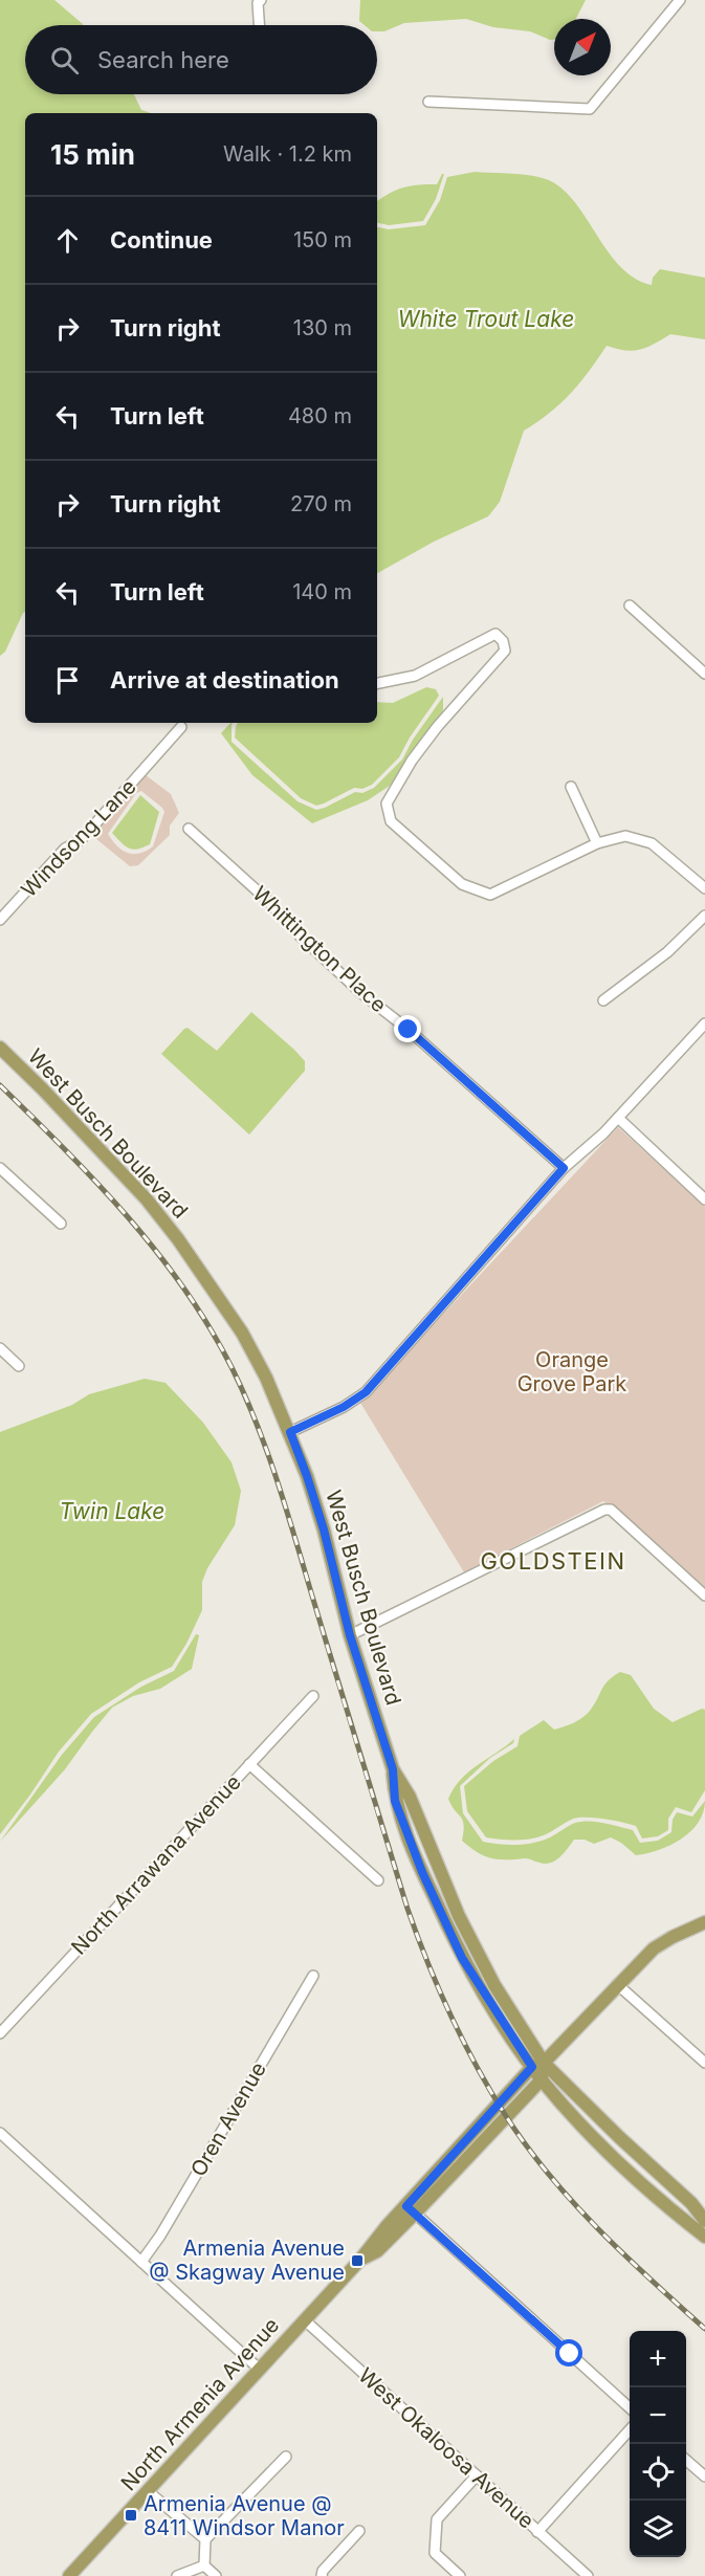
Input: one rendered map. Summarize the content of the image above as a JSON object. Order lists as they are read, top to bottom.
{
  "streets": {
    "main road": ["West Busch Boulevard", "North Armenia Avenue"],
    "street": [
      "Windsong Lane",
      "Whittington Place",
      "North Arrawana Avenue",
      "Oren Avenue",
      "West Okaloosa Avenue"
    ]
  },
  "crossings": [
    ["West Busch Boulevard", "North Armenia Avenue"],
    ["North Armenia Avenue", "West Okaloosa Avenue"]
  ],
  "districts": ["GOLDSTEIN"],
  "water": ["White Trout Lake", "Twin Lake"],
  "parks": ["Orange Grove Park"],
  "places": {
    "transit": ["Armenia Avenue @ Skagway Avenue", "Armenia Avenue @ 8411 Windsor Manor"]
  },
  "north": "top right",
  "page": {
    "search": "Search here",
    "heading": ["15 min", "Walk · 1.2 km"],
    "list": [
      ["Continue", "150 m"],
      ["Turn right", "130 m"],
      ["Turn left", "480 m"],
      ["Turn right", "270 m"],
      ["Turn left", "140 m"],
      "Arrive at destination"
    ],
    "map_buttons": ["+", "−"]
  }
}
